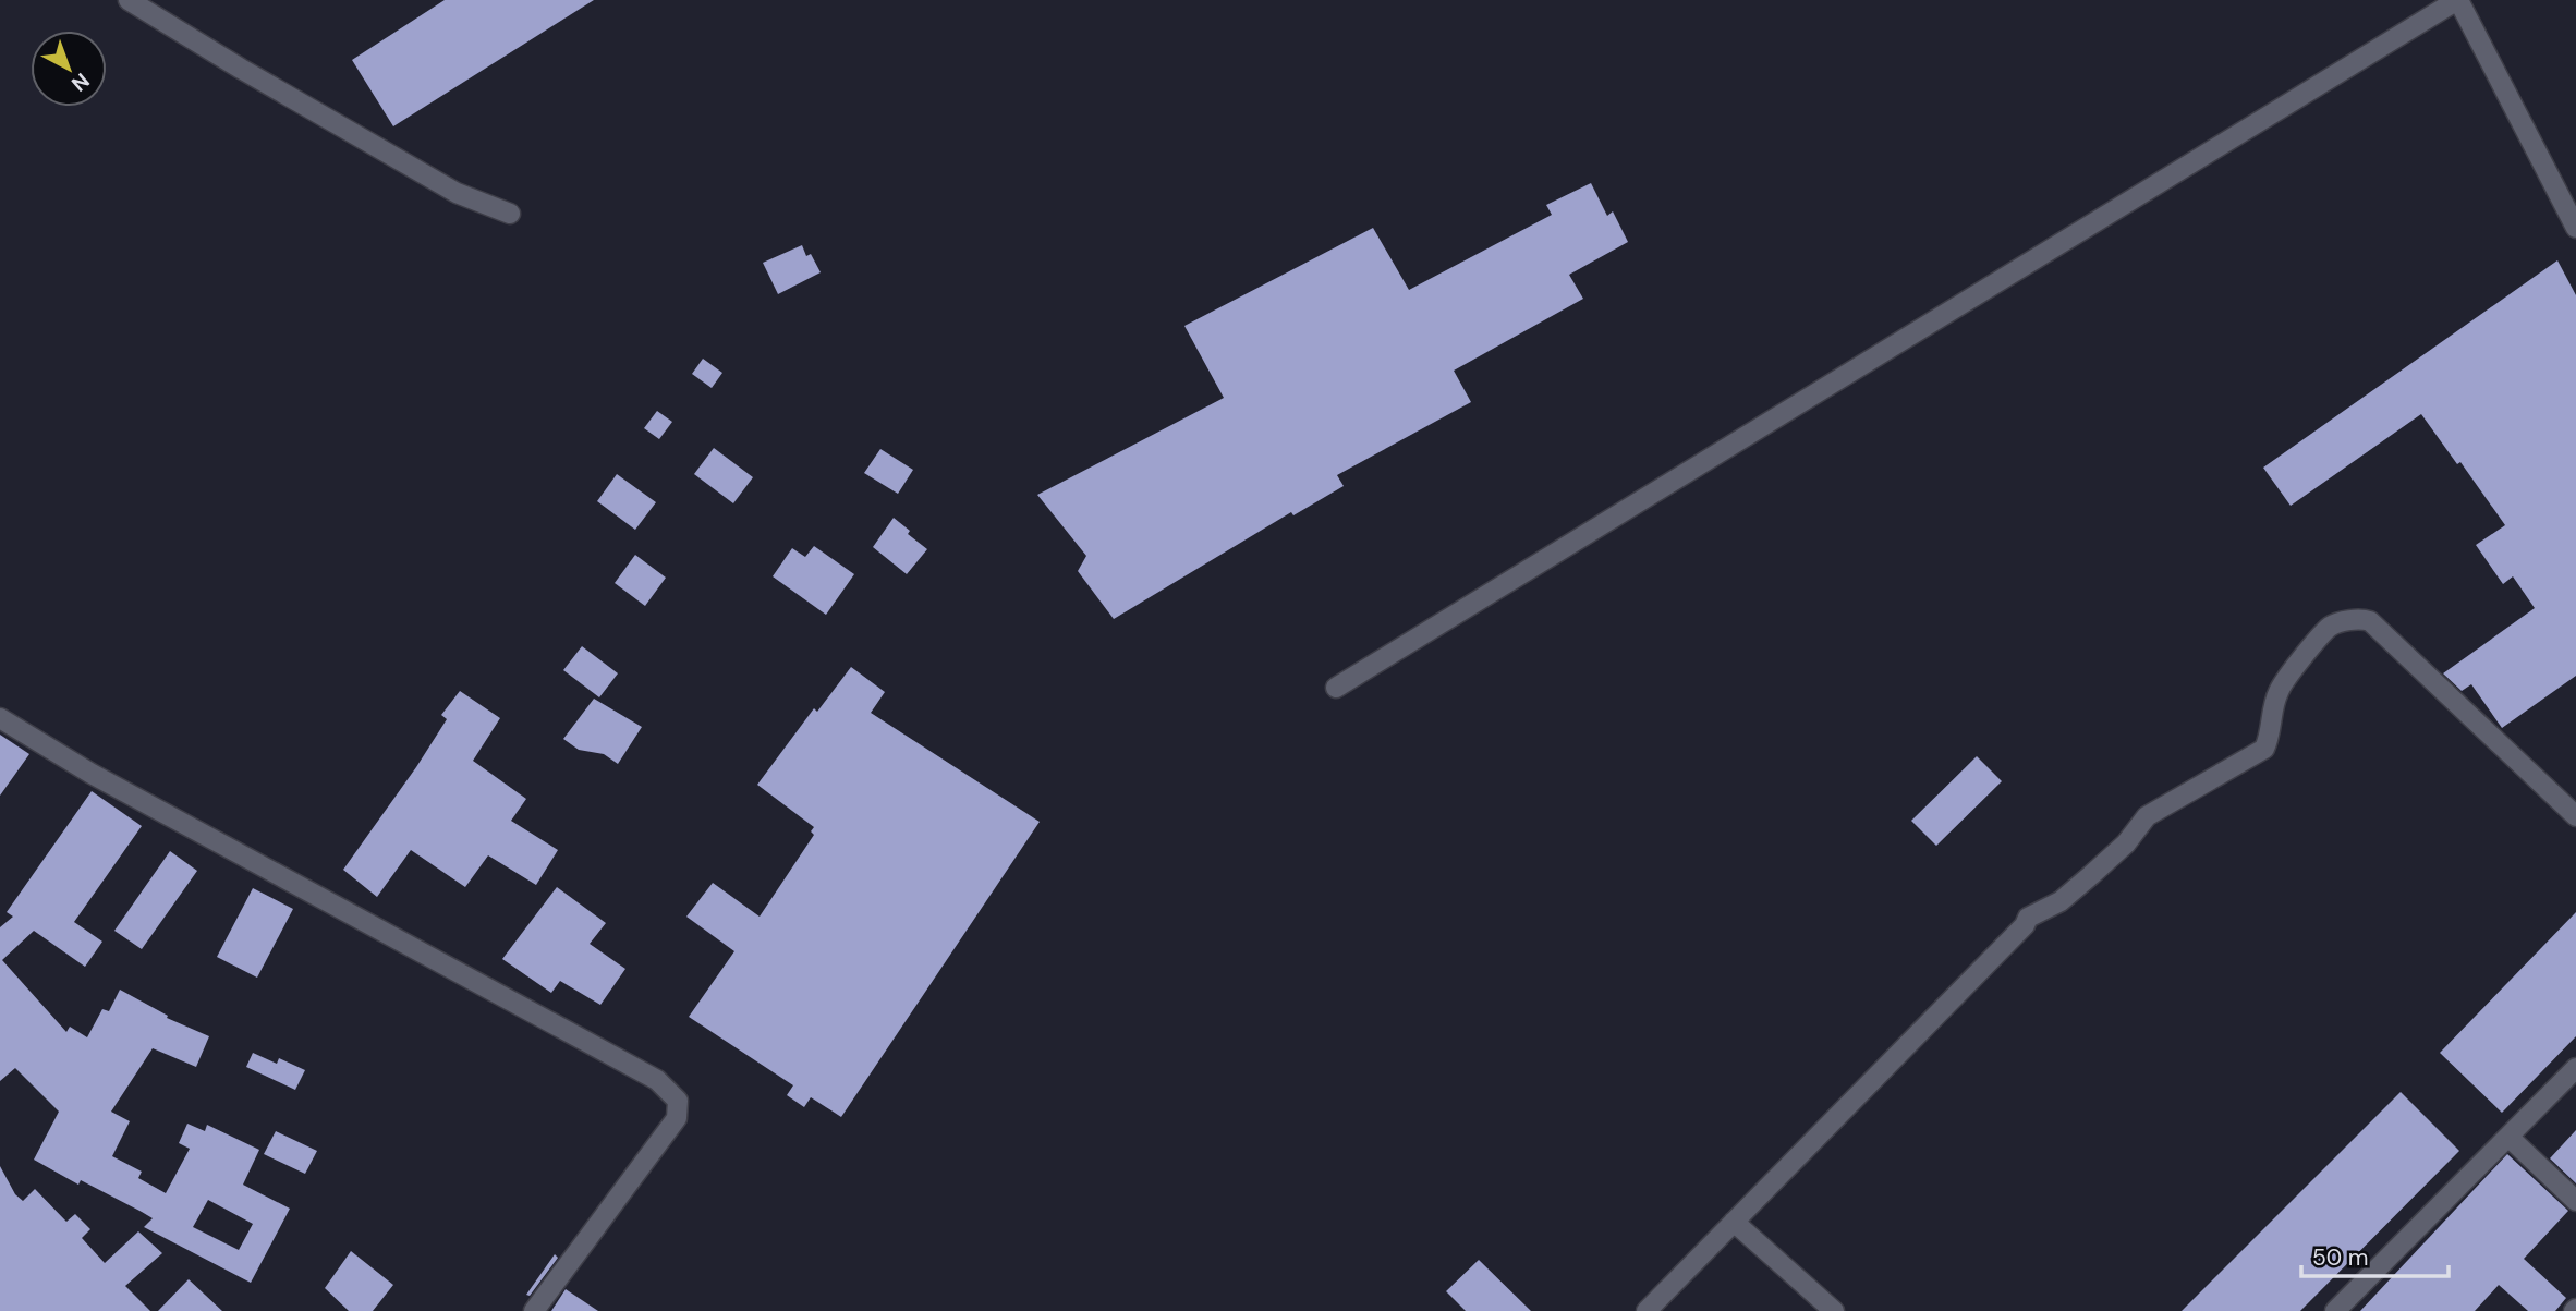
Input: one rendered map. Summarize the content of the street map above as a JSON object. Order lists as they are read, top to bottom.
{
  "scale_bar": "50 m",
  "north": "bottom right"
}
